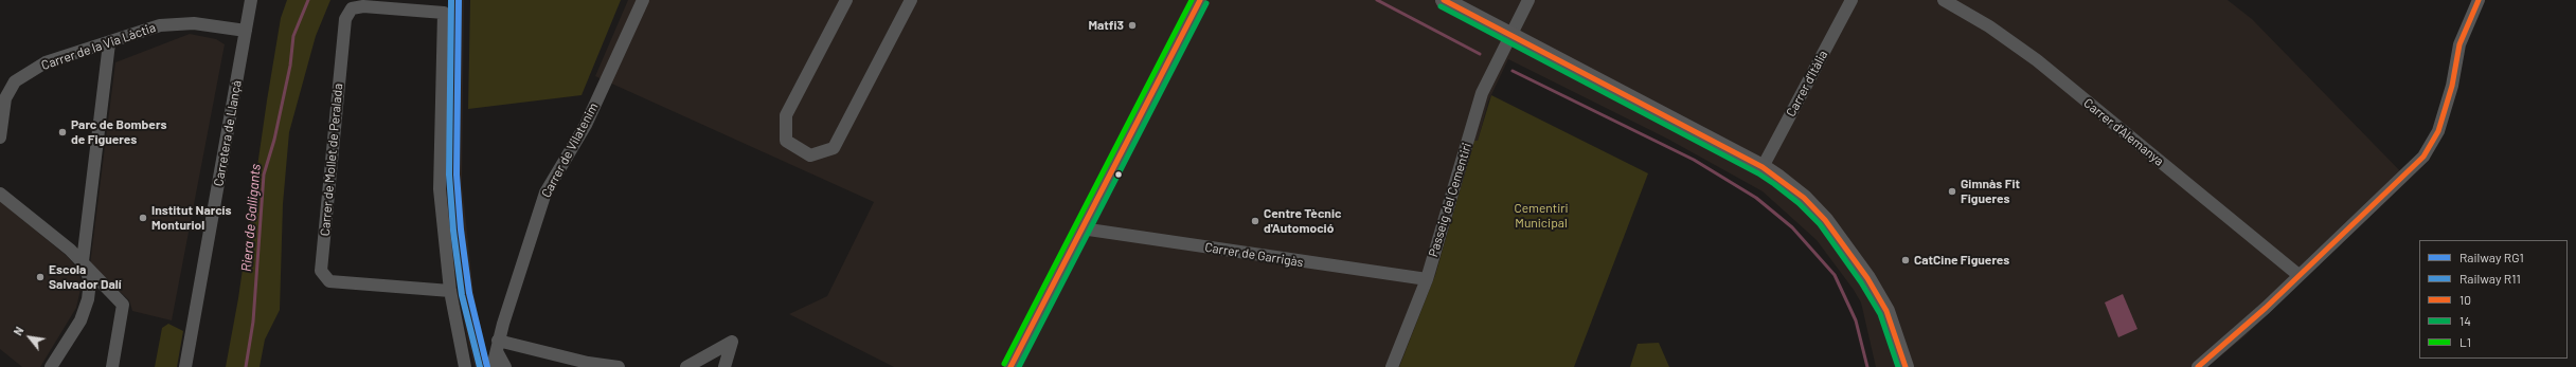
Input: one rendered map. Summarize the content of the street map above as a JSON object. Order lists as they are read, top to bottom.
{
  "streets": {
    "street": [
      "Carrer de la Via Làctia",
      "Carrer d'Itàlia",
      "Carrer d'Alemanya",
      "Carretera de Llançà",
      "Carrer de Vilatenim",
      "Carrer de Mollet de Peralada",
      "Passeig del Cementiri",
      "Carrer de Garrigàs"
    ]
  },
  "crossings": [
    ["Carrer de la Via Làctia", "Carretera de Llançà"],
    ["Passeig del Cementiri", "Carrer de Garrigàs"]
  ],
  "water": ["Riera de Galligants"],
  "parks": ["Cementiri Municipal"],
  "places": [
    "Matfi3",
    "Parc de Bombers de Figueres",
    "Gimnàs Fit Figueres",
    "Institut Narcís Monturiol",
    "Centre Tècnic d'Automoció",
    "CatCine Figueres",
    "Escola Salvador Dalí"
  ],
  "lines": [
    "rail line RG1",
    "rail line R11",
    "transit line 10",
    "transit line L1",
    "transit line 14"
  ],
  "legend": [
    "Railway RG1",
    "Railway R11",
    "10",
    "14",
    "L1"
  ],
  "north": "top left"
}
